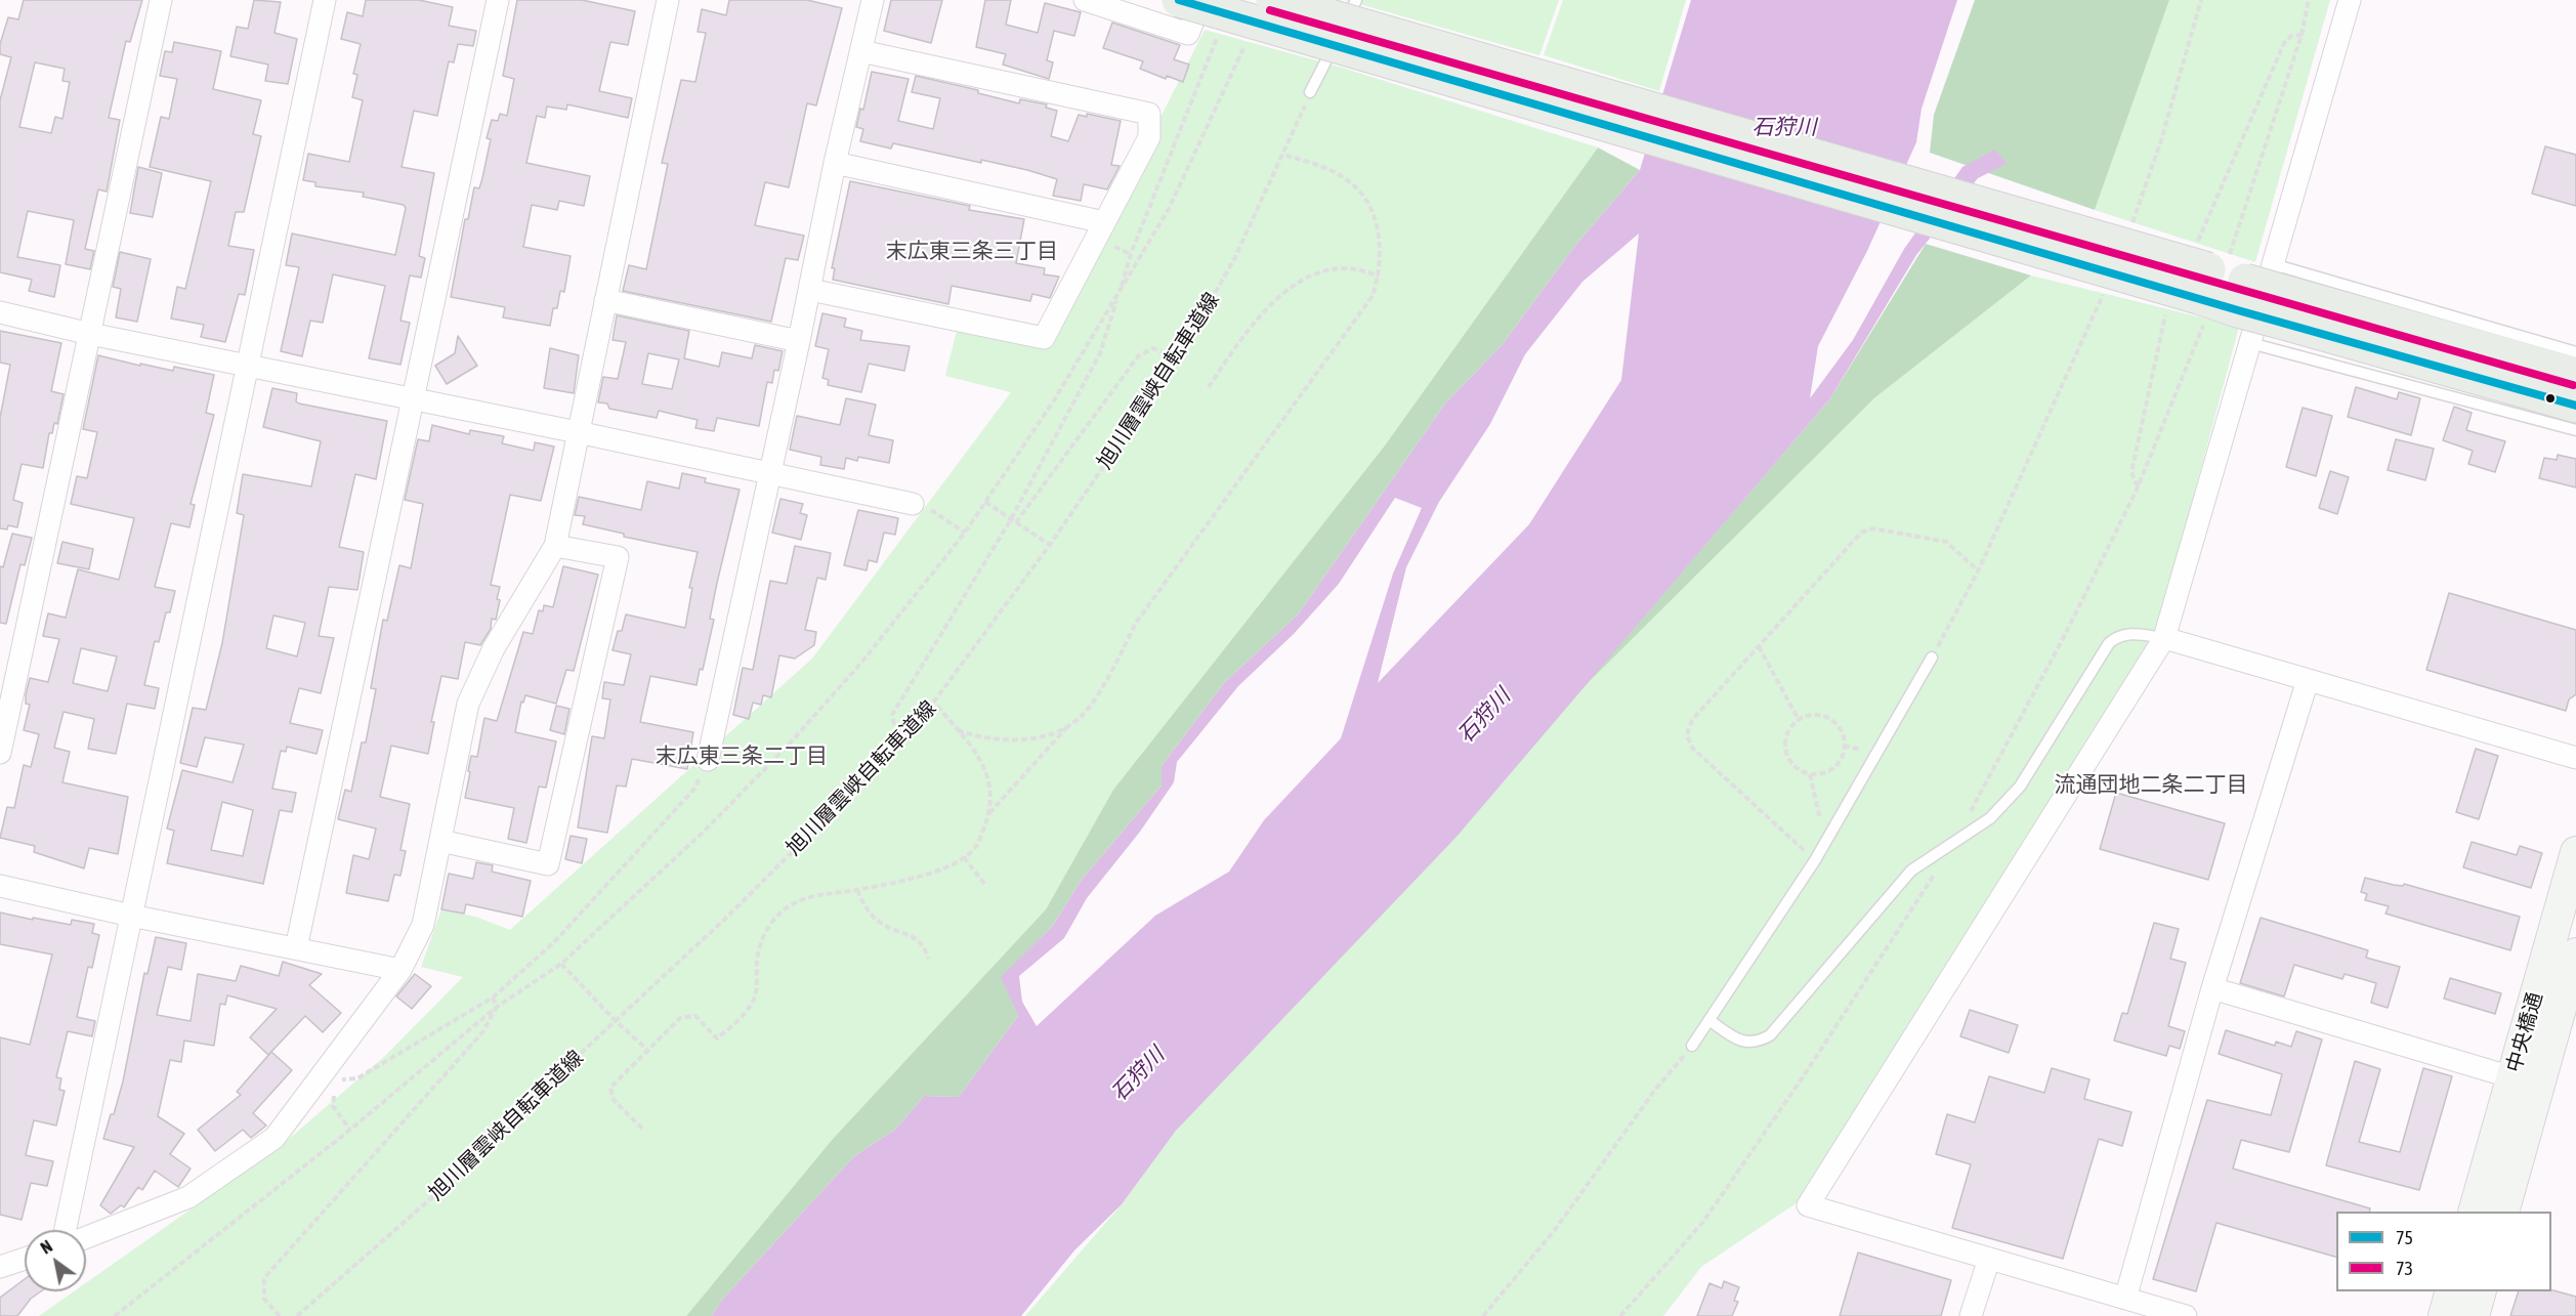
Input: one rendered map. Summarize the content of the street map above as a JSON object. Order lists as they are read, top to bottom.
{
  "streets": {
    "street": ["中央橋通"],
    "path": ["旭川層雲峡自転車道線"]
  },
  "districts": ["末広東三条三丁目", "末広東三条二丁目", "流通団地二条二丁目"],
  "water": ["石狩川"],
  "lines": ["transit line 75", "transit line 73"],
  "legend": ["75", "73"],
  "north": "top left"
}
